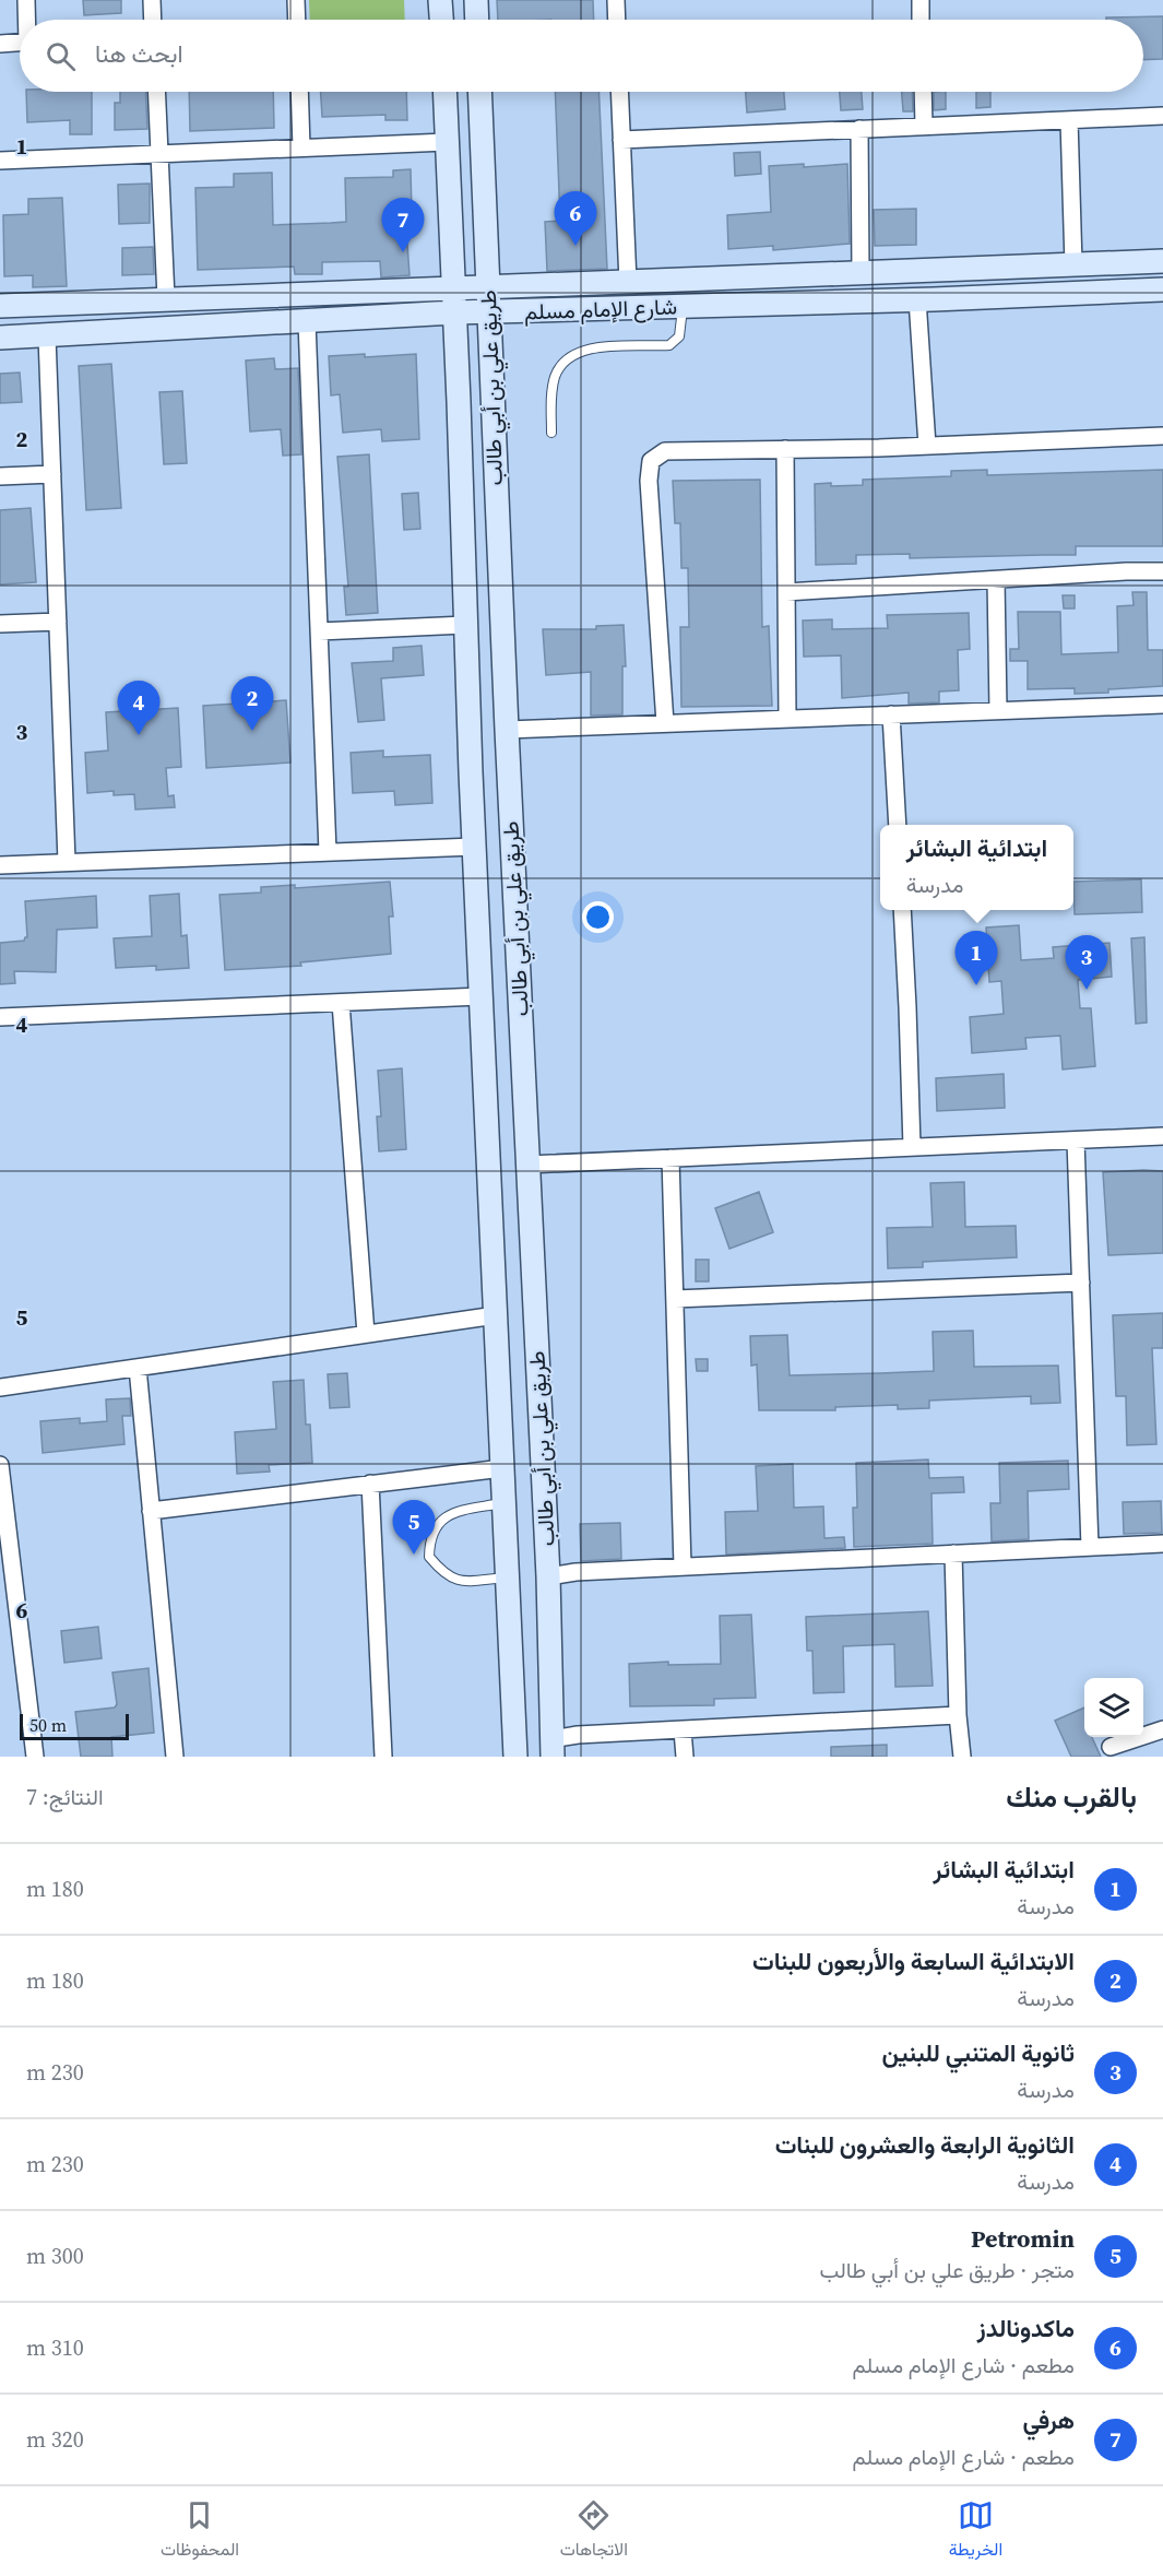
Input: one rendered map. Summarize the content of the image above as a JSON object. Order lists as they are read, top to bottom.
{
  "streets": {
    "main road": ["شارع الإمام مسلم", "طريق علي بن أبي طالب"]
  },
  "crossings": [
    ["شارع الإمام مسلم", "طريق علي بن أبي طالب"]
  ],
  "scale_bar": "50 m",
  "page": {
    "search": "ابحث هنا",
    "pins": [
      "6",
      "7",
      "2",
      "4",
      "1",
      "3",
      "5"
    ],
    "popup": ["ابتدائية البشائر", "مدرسة"],
    "scale": "50 m",
    "heading": ["بالقرب منك", "النتائج: 7"],
    "list": [
      {
        "mark": "1",
        "name": "ابتدائية البشائر",
        "note": "مدرسة",
        "value": "180 m"
      },
      {
        "mark": "2",
        "name": "الابتدائية السابعة والأربعون للبنات",
        "note": "مدرسة",
        "value": "180 m"
      },
      {
        "mark": "3",
        "name": "ثانوية المتنبي للبنين",
        "note": "مدرسة",
        "value": "230 m"
      },
      {
        "mark": "4",
        "name": "الثانوية الرابعة والعشرون للبنات",
        "note": "مدرسة",
        "value": "230 m"
      },
      {
        "mark": "5",
        "name": "Petromin",
        "note": "متجر · طريق علي بن أبي طالب",
        "value": "300 m"
      },
      {
        "mark": "6",
        "name": "ماكدونالدز",
        "note": "مطعم · شارع الإمام مسلم",
        "value": "310 m"
      },
      {
        "mark": "7",
        "name": "هرفي",
        "note": "مطعم · شارع الإمام مسلم",
        "value": "320 m"
      }
    ],
    "nav": ["الخريطة", "الاتجاهات", "المحفوظات"]
  },
  "grid": {
    "rows": [
      "1",
      "2",
      "3",
      "4",
      "5",
      "6"
    ]
  }
}
